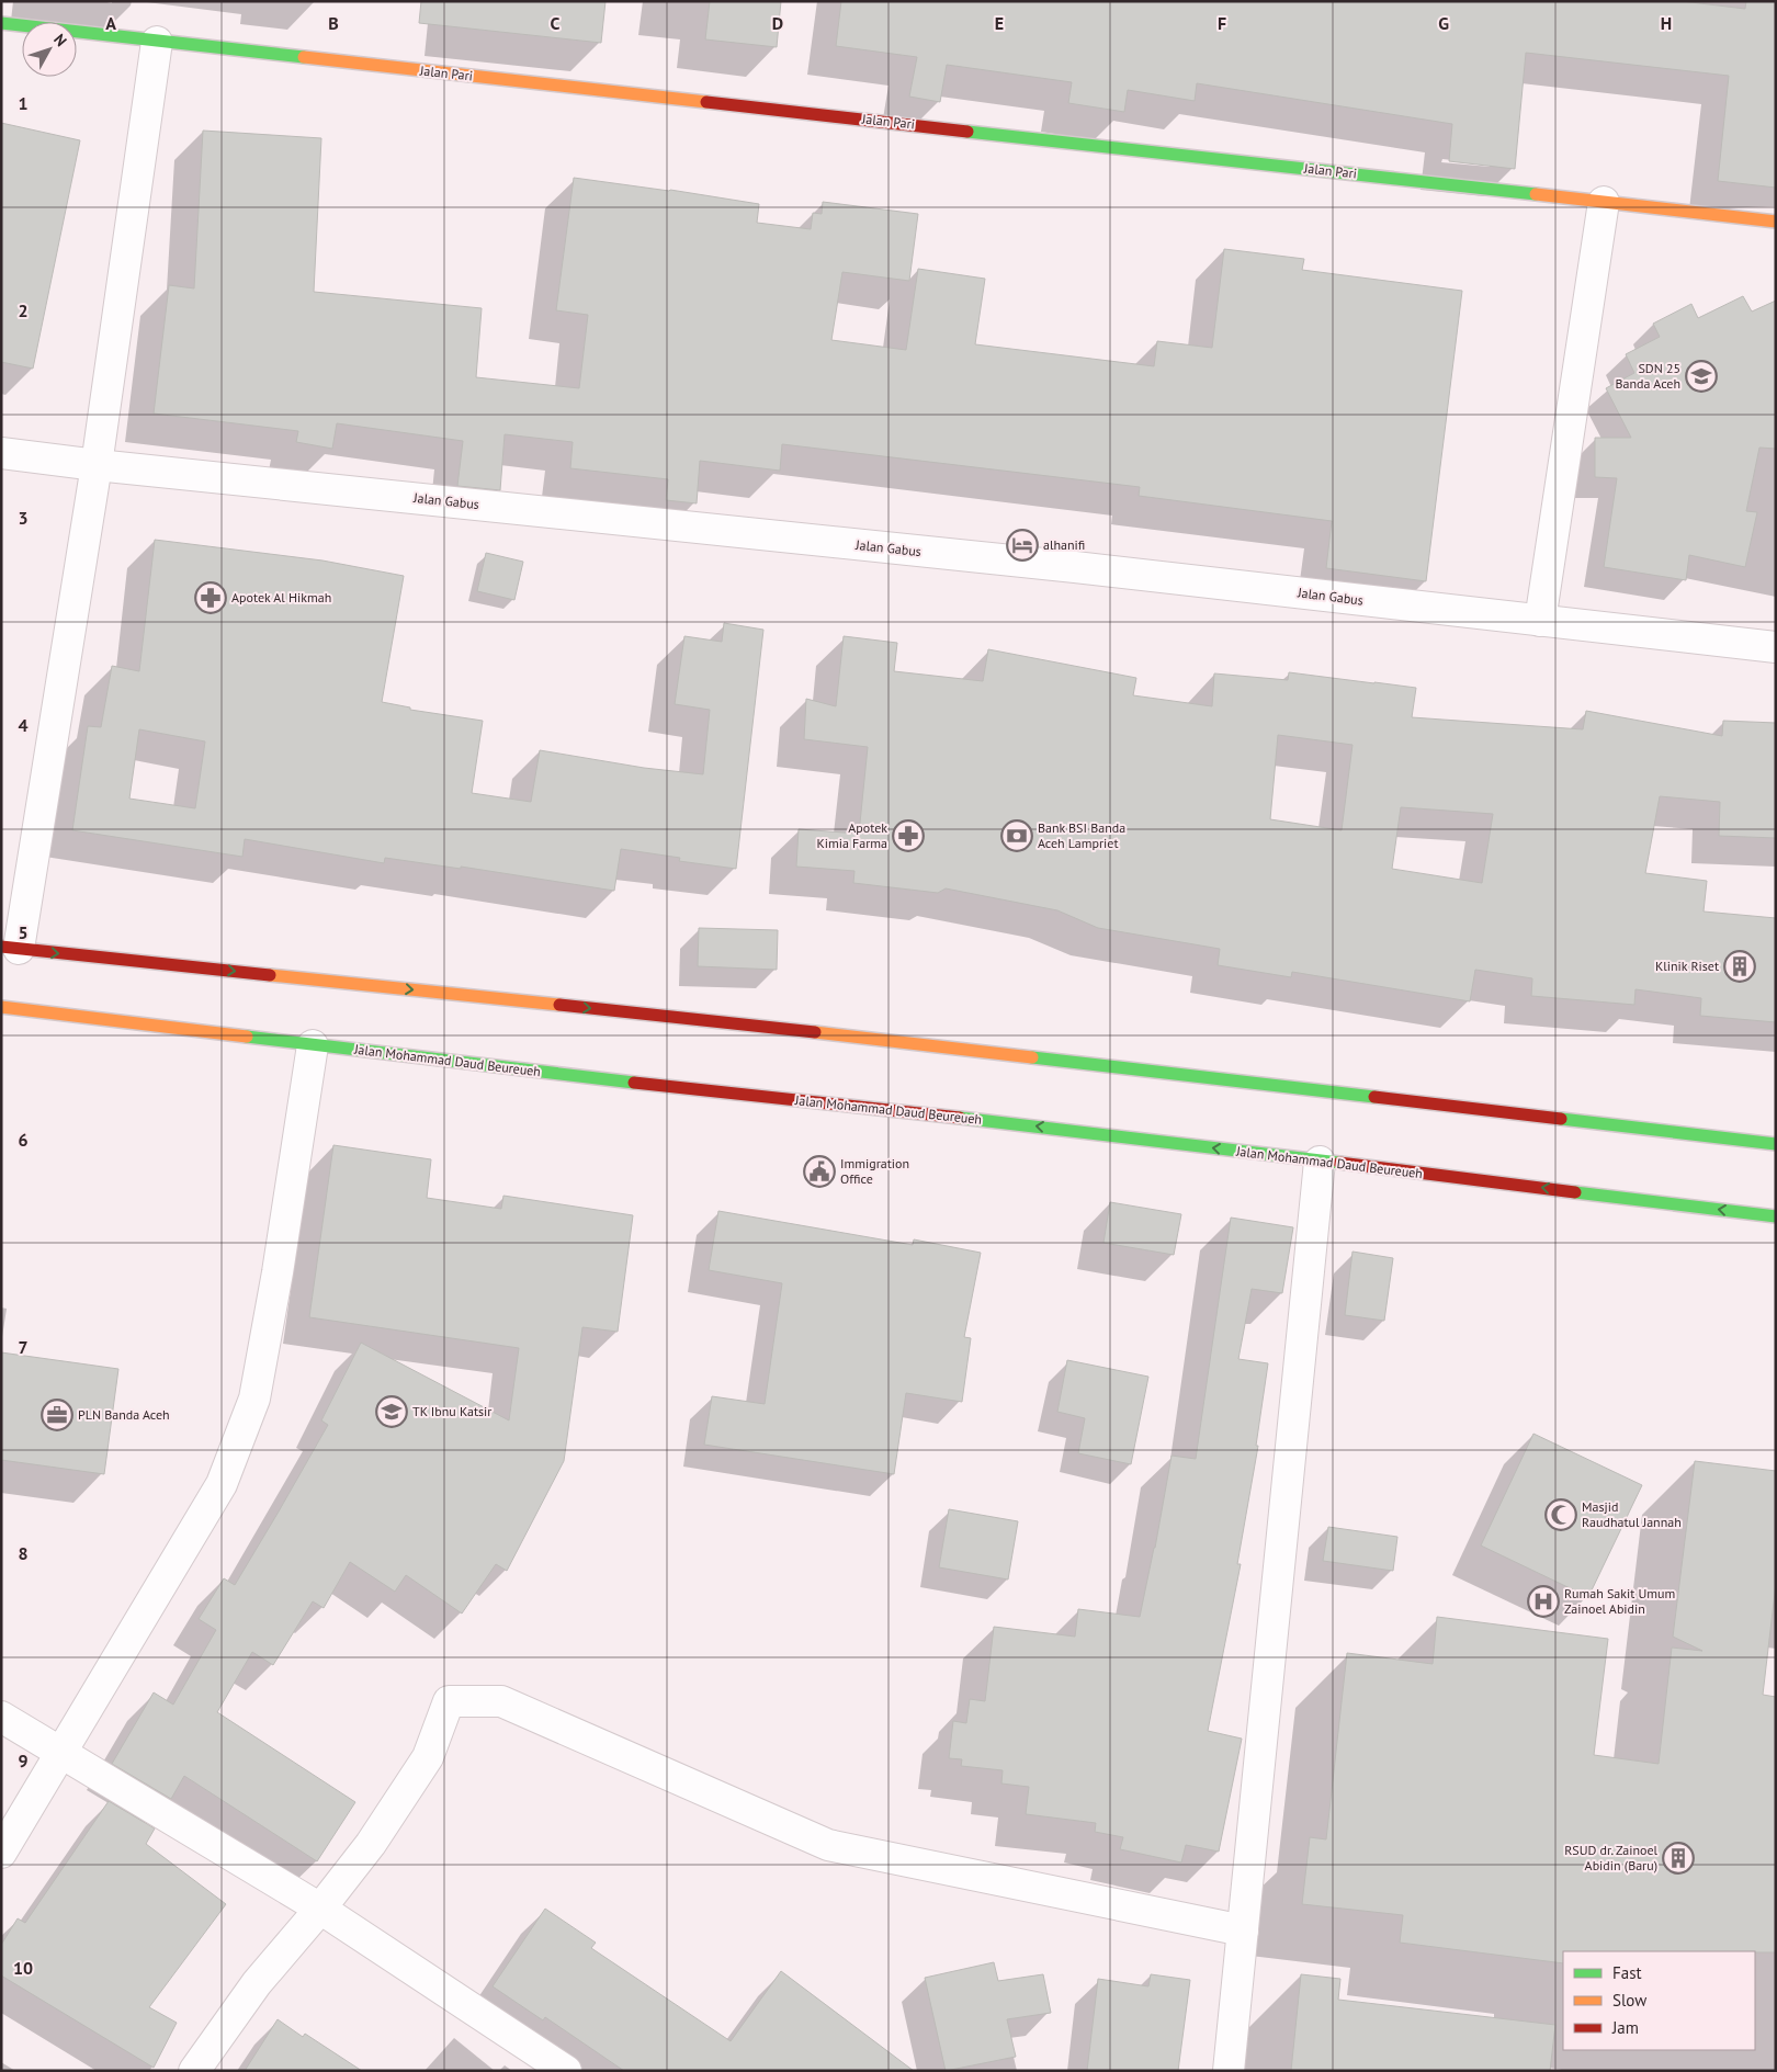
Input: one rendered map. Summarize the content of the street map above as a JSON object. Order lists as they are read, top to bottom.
{
  "streets": {
    "main road": ["Jalan Pari", "Jalan Mohammad Daud Beureueh"],
    "street": ["Jalan Gabus"]
  },
  "places": {
    "school or university": ["SDN 25 Banda Aceh", "TK Ibnu Katsir"],
    "hotel": ["alhanifi"],
    "pharmacy": ["Apotek Al Hikmah", "Apotek Kimia Farma"],
    "bank": ["Bank BSI Banda Aceh Lampriet"],
    "building": ["Klinik Riset", "RSUD dr. Zainoel Abidin (Baru)"],
    "public building": ["Immigration Office"],
    "office": ["PLN Banda Aceh"],
    "mosque": ["Masjid Raudhatul Jannah"],
    "hospital": ["Rumah Sakit Umum Zainoel Abidin"]
  },
  "legend": ["Fast", "Slow", "Jam"],
  "north": "top right",
  "grid": {
    "columns": [
      "A",
      "B",
      "C",
      "D",
      "E",
      "F",
      "G",
      "H"
    ],
    "rows": [
      "1",
      "2",
      "3",
      "4",
      "5",
      "6",
      "7",
      "8",
      "9",
      "10"
    ]
  }
}
